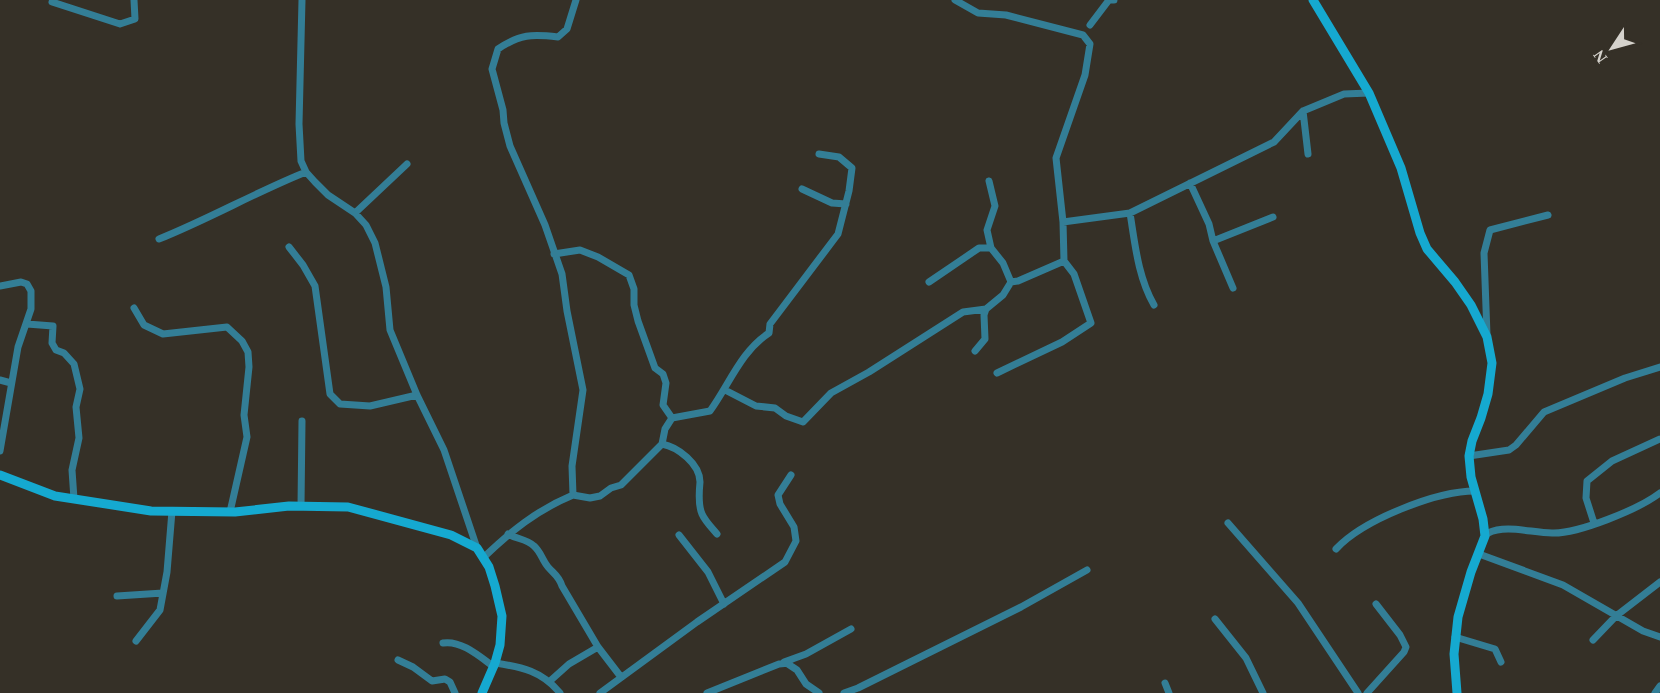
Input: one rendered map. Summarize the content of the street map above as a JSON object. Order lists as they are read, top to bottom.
{
  "north": "bottom left"
}
